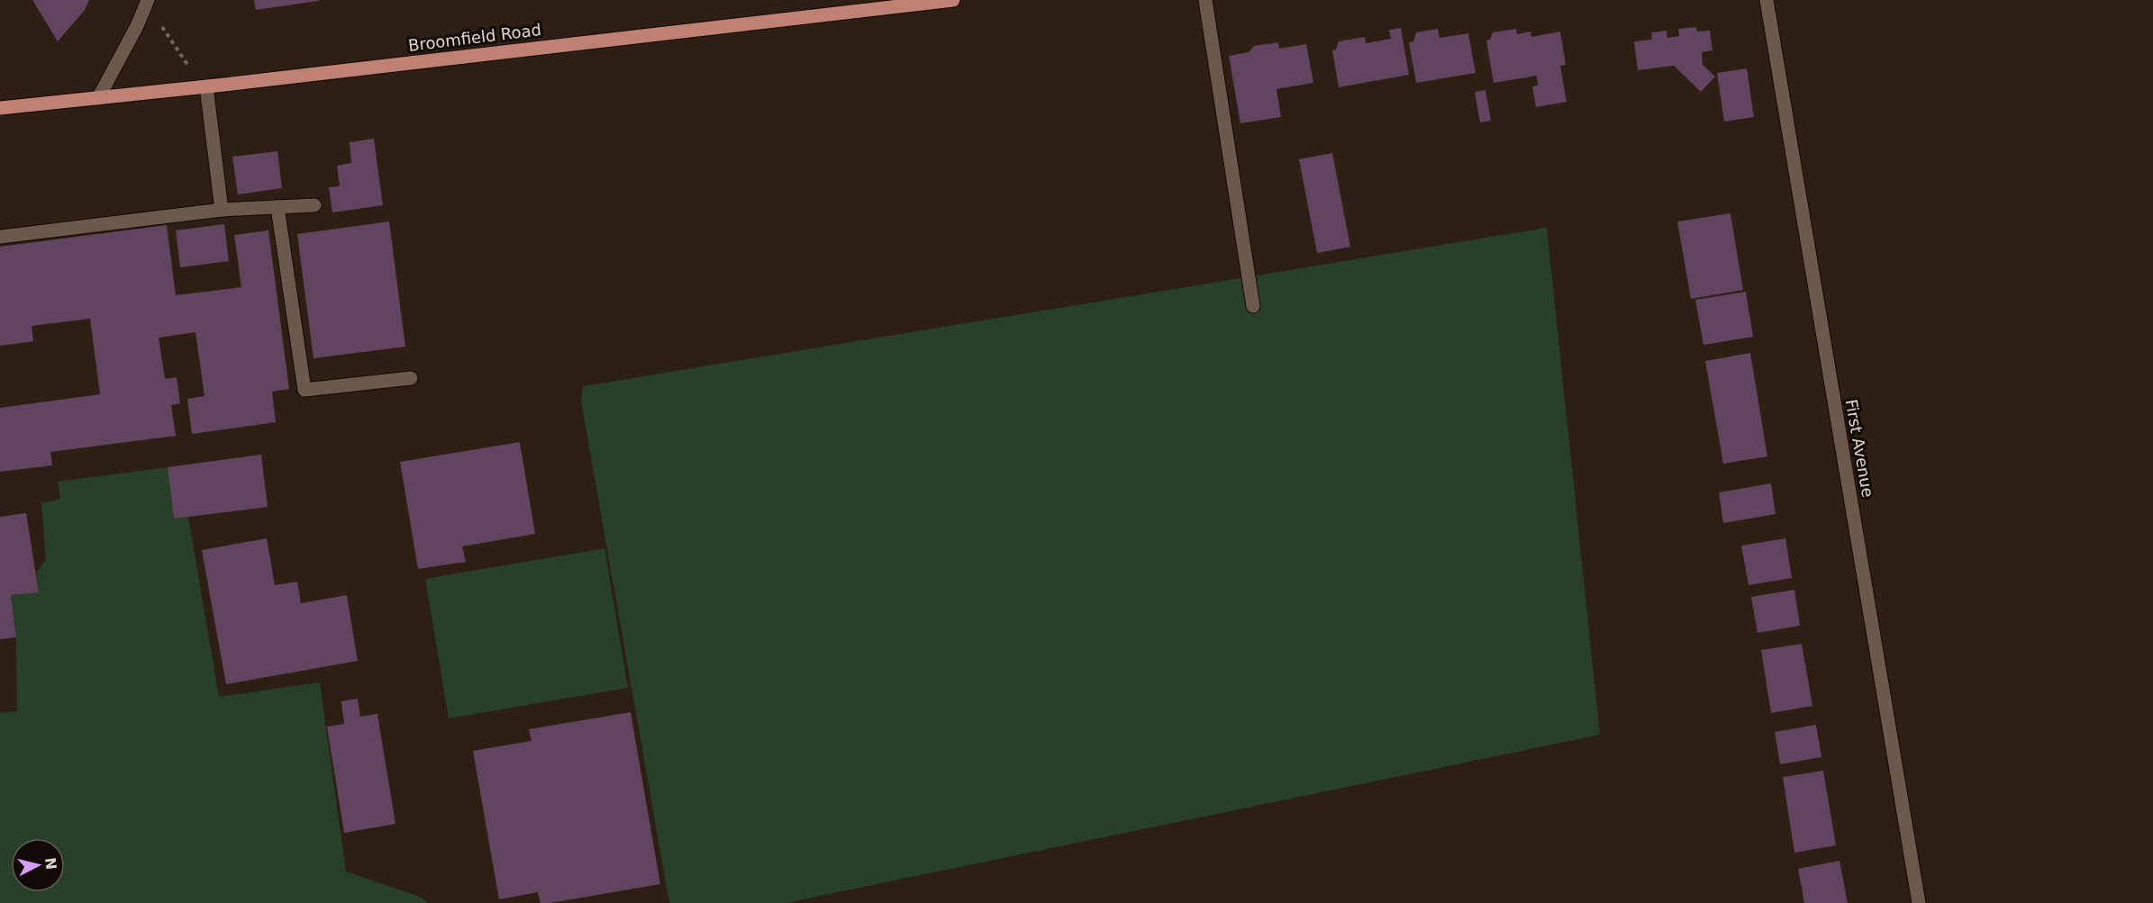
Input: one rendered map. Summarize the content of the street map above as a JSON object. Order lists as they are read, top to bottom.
{
  "streets": {
    "main road": ["Broomfield Road"],
    "street": ["First Avenue"]
  },
  "north": "right"
}
